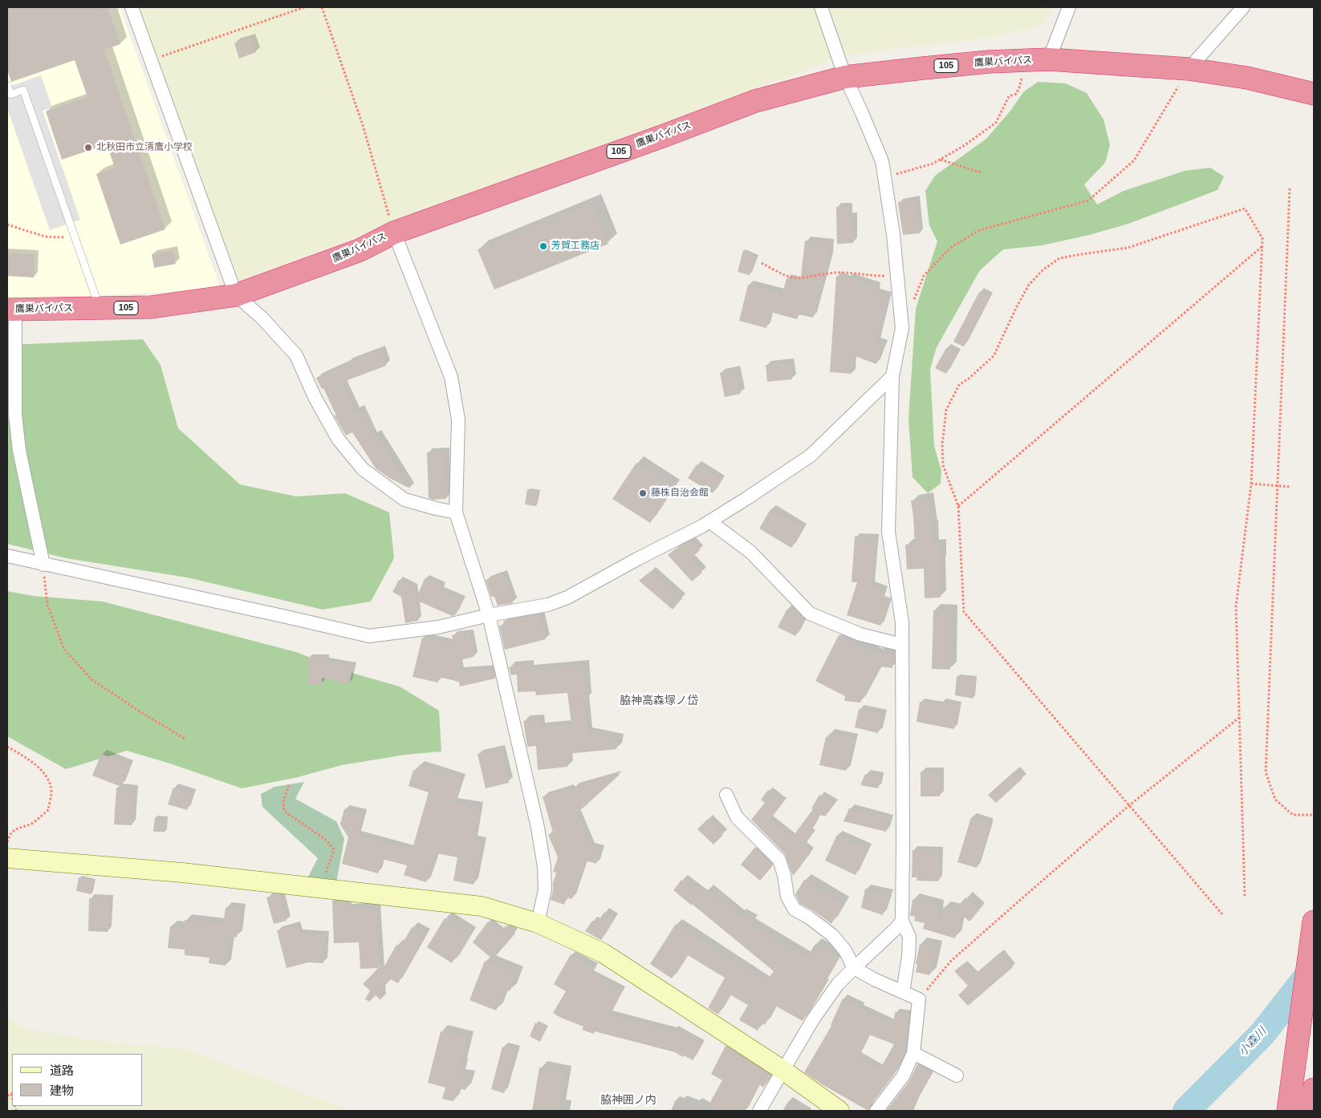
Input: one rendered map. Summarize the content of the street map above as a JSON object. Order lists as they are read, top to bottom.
{
  "streets": {
    "highway": ["鷹巣バイパス", "105"]
  },
  "districts": ["脇神高森塚ノ岱", "脇神囲ノ内"],
  "water": ["小森川"],
  "places": ["北秋田市立清鷹小学校", "芳賀工務店", "藤株自治会館"],
  "legend": ["道路", "建物"]
}
